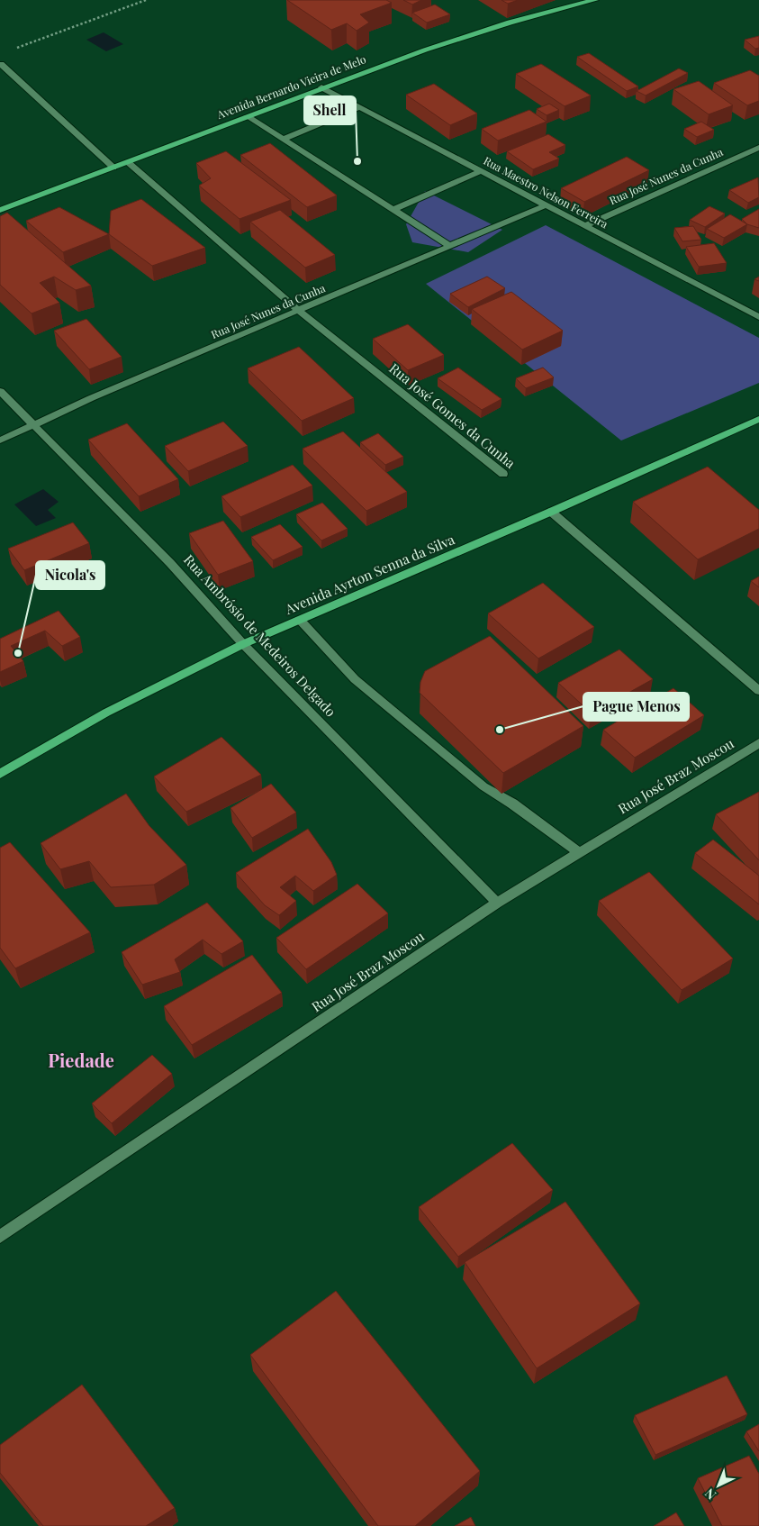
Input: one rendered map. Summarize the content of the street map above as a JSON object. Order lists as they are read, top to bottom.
{
  "streets": {
    "main road": ["Avenida Bernardo Vieira de Melo", "Avenida Ayrton Senna da Silva"],
    "street": [
      "Rua José Nunes da Cunha",
      "Rua Maestro Nelson Ferreira",
      "Rua José Gomes da Cunha",
      "Rua Ambrósio de Medeiros Delgado",
      "Rua José Braz Moscou"
    ]
  },
  "crossings": [
    ["Avenida Bernardo Vieira de Melo", "Rua Maestro Nelson Ferreira"],
    ["Avenida Bernardo Vieira de Melo", "Rua José Gomes da Cunha"],
    ["Rua José Nunes da Cunha", "Rua Maestro Nelson Ferreira"],
    ["Rua José Nunes da Cunha", "Rua José Gomes da Cunha"],
    ["Rua José Nunes da Cunha", "Rua Ambrósio de Medeiros Delgado"],
    ["Avenida Ayrton Senna da Silva", "Rua Ambrósio de Medeiros Delgado"],
    ["Rua Ambrósio de Medeiros Delgado", "Rua José Braz Moscou"]
  ],
  "districts": ["Piedade"],
  "places": ["Shell", "Nicola's", "Pague Menos"],
  "north": "bottom left"
}
